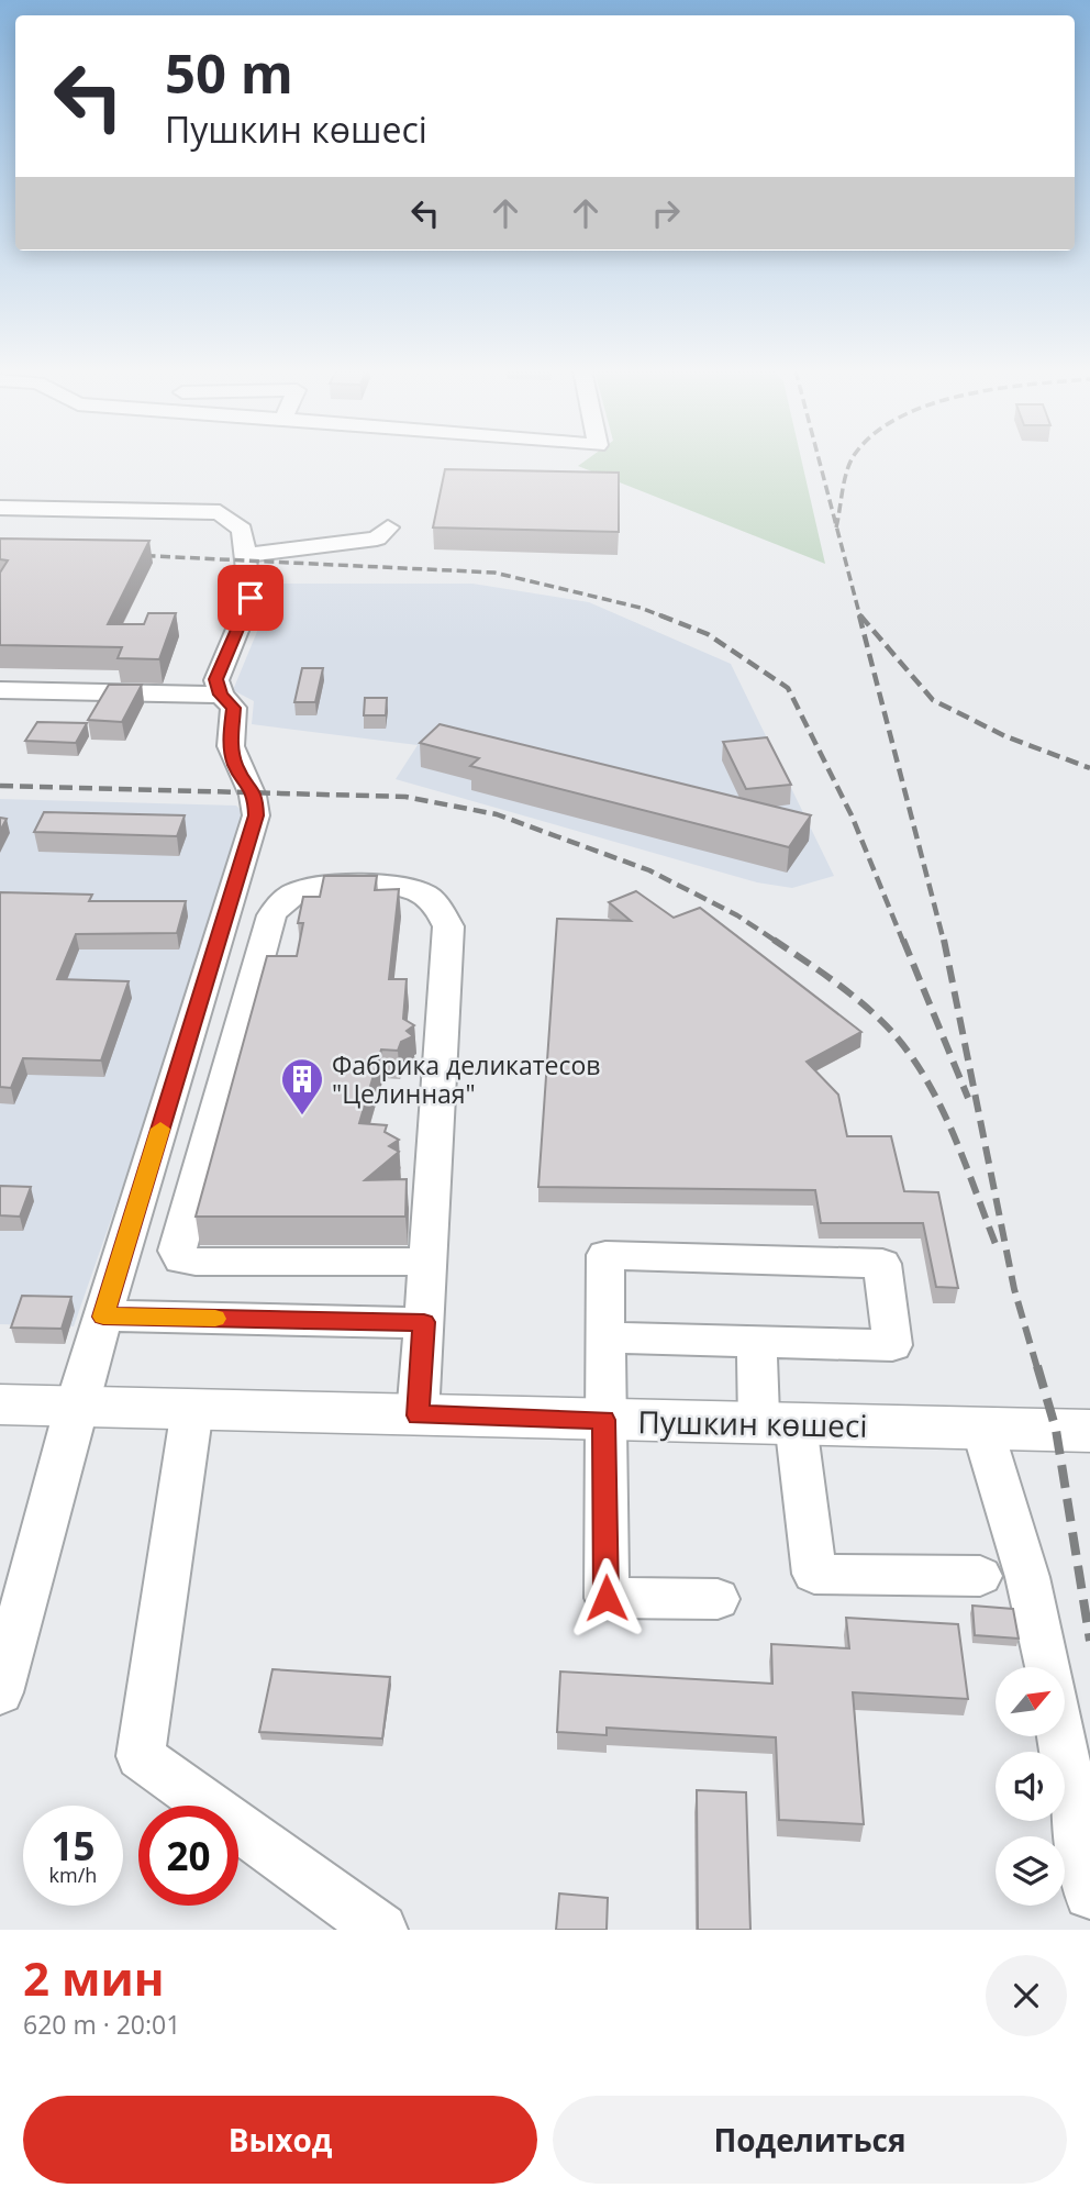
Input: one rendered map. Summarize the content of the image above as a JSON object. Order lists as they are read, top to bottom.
{
  "streets": {
    "main road": ["Пушкин көшесі"]
  },
  "places": {
    "building": ["Фабрика деликатесов \"Целинная\""]
  },
  "north": "top right",
  "page": {
    "turn": ["50 m", "Пушкин көшесі"],
    "speed": "15 km/h",
    "limit": "20",
    "heading": ["2 мин", "620 m · 20:01"],
    "buttons": ["Выход", "Поделиться"]
  }
}
